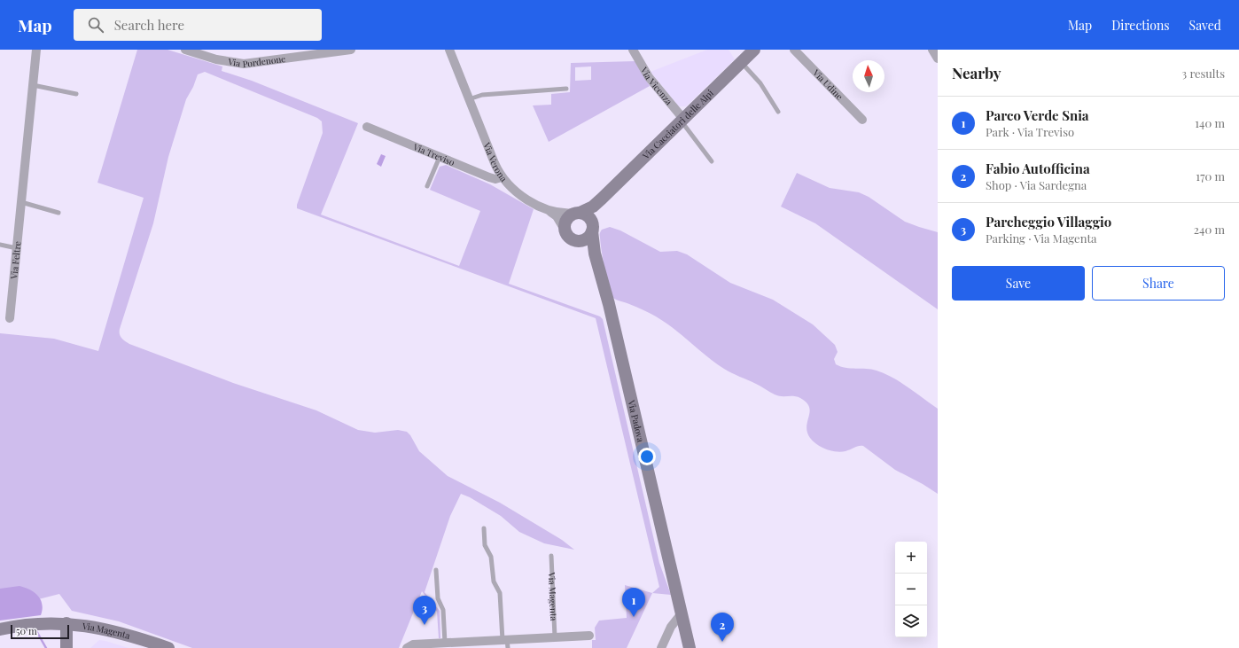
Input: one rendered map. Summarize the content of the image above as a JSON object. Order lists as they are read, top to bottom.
{
  "streets": {
    "street": [
      "Via Pordenone",
      "Via Vicenza",
      "Via Udine",
      "Via Cacciatori delle Alpi",
      "Via Treviso",
      "Via Verona",
      "Via Feltre",
      "Via Padova",
      "Via Magenta"
    ]
  },
  "crossings": [
    ["Via Vicenza", "Via Cacciatori delle Alpi"],
    ["Via Cacciatori delle Alpi", "Via Verona"],
    ["Via Cacciatori delle Alpi", "Via Padova"],
    ["Via Treviso", "Via Verona"],
    ["Via Verona", "Via Padova"]
  ],
  "scale_bar": "50 m",
  "north": "top",
  "page": {
    "header": "Map",
    "search": "Search here",
    "nav": ["Map", "Directions", "Saved"],
    "heading": ["Nearby", "3 results"],
    "list": [
      {
        "mark": "1",
        "name": "Parco Verde Snia",
        "note": "Park · Via Treviso",
        "value": "140 m"
      },
      {
        "mark": "2",
        "name": "Fabio Autofficina",
        "note": "Shop · Via Sardegna",
        "value": "170 m"
      },
      {
        "mark": "3",
        "name": "Parcheggio Villaggio",
        "note": "Parking · Via Magenta",
        "value": "240 m"
      }
    ],
    "buttons": ["Save", "Share"],
    "map_buttons": ["+", "−"],
    "pins": ["1", "3", "2"],
    "scale": "50 m"
  }
}
